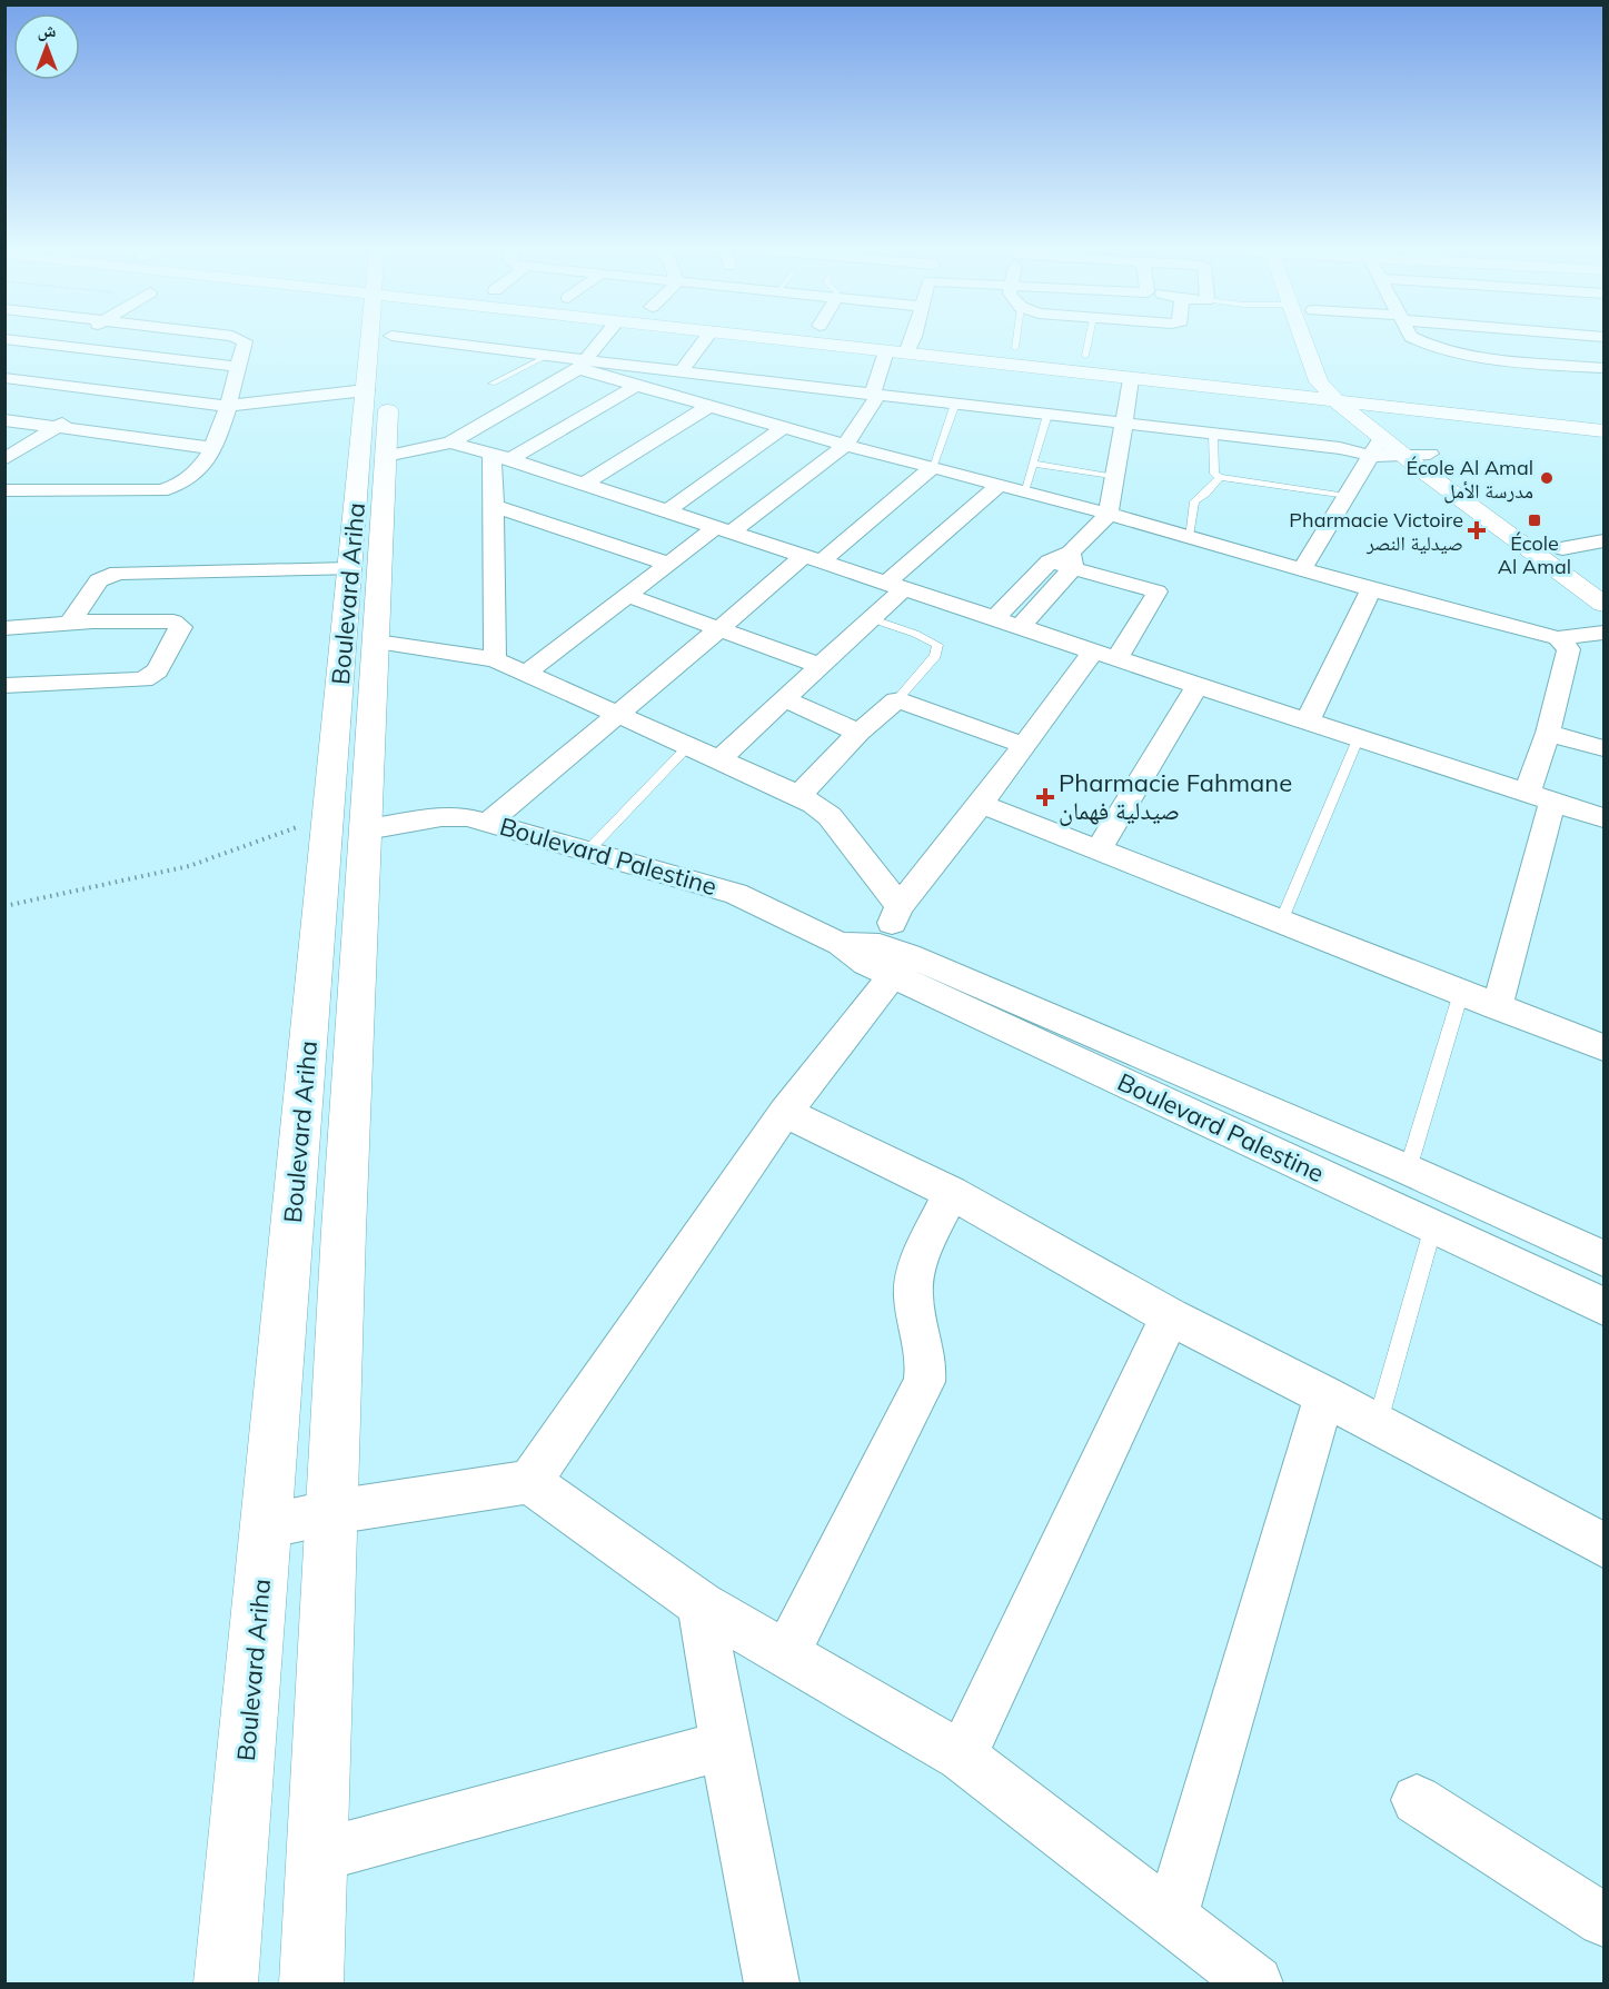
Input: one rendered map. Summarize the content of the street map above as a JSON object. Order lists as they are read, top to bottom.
{
  "streets": {
    "street": ["Boulevard Ariha", "Boulevard Palestine"]
  },
  "crossings": [
    ["Boulevard Ariha", "Boulevard Palestine"]
  ],
  "places": {
    "other": ["École Al Amal مدرسة الأمل"],
    "transit": ["École Al Amal"],
    "health": ["Pharmacie Victoire صيدلية النصر", "Pharmacie Fahmane صيدلية فهمان"]
  },
  "north": "top"
}
